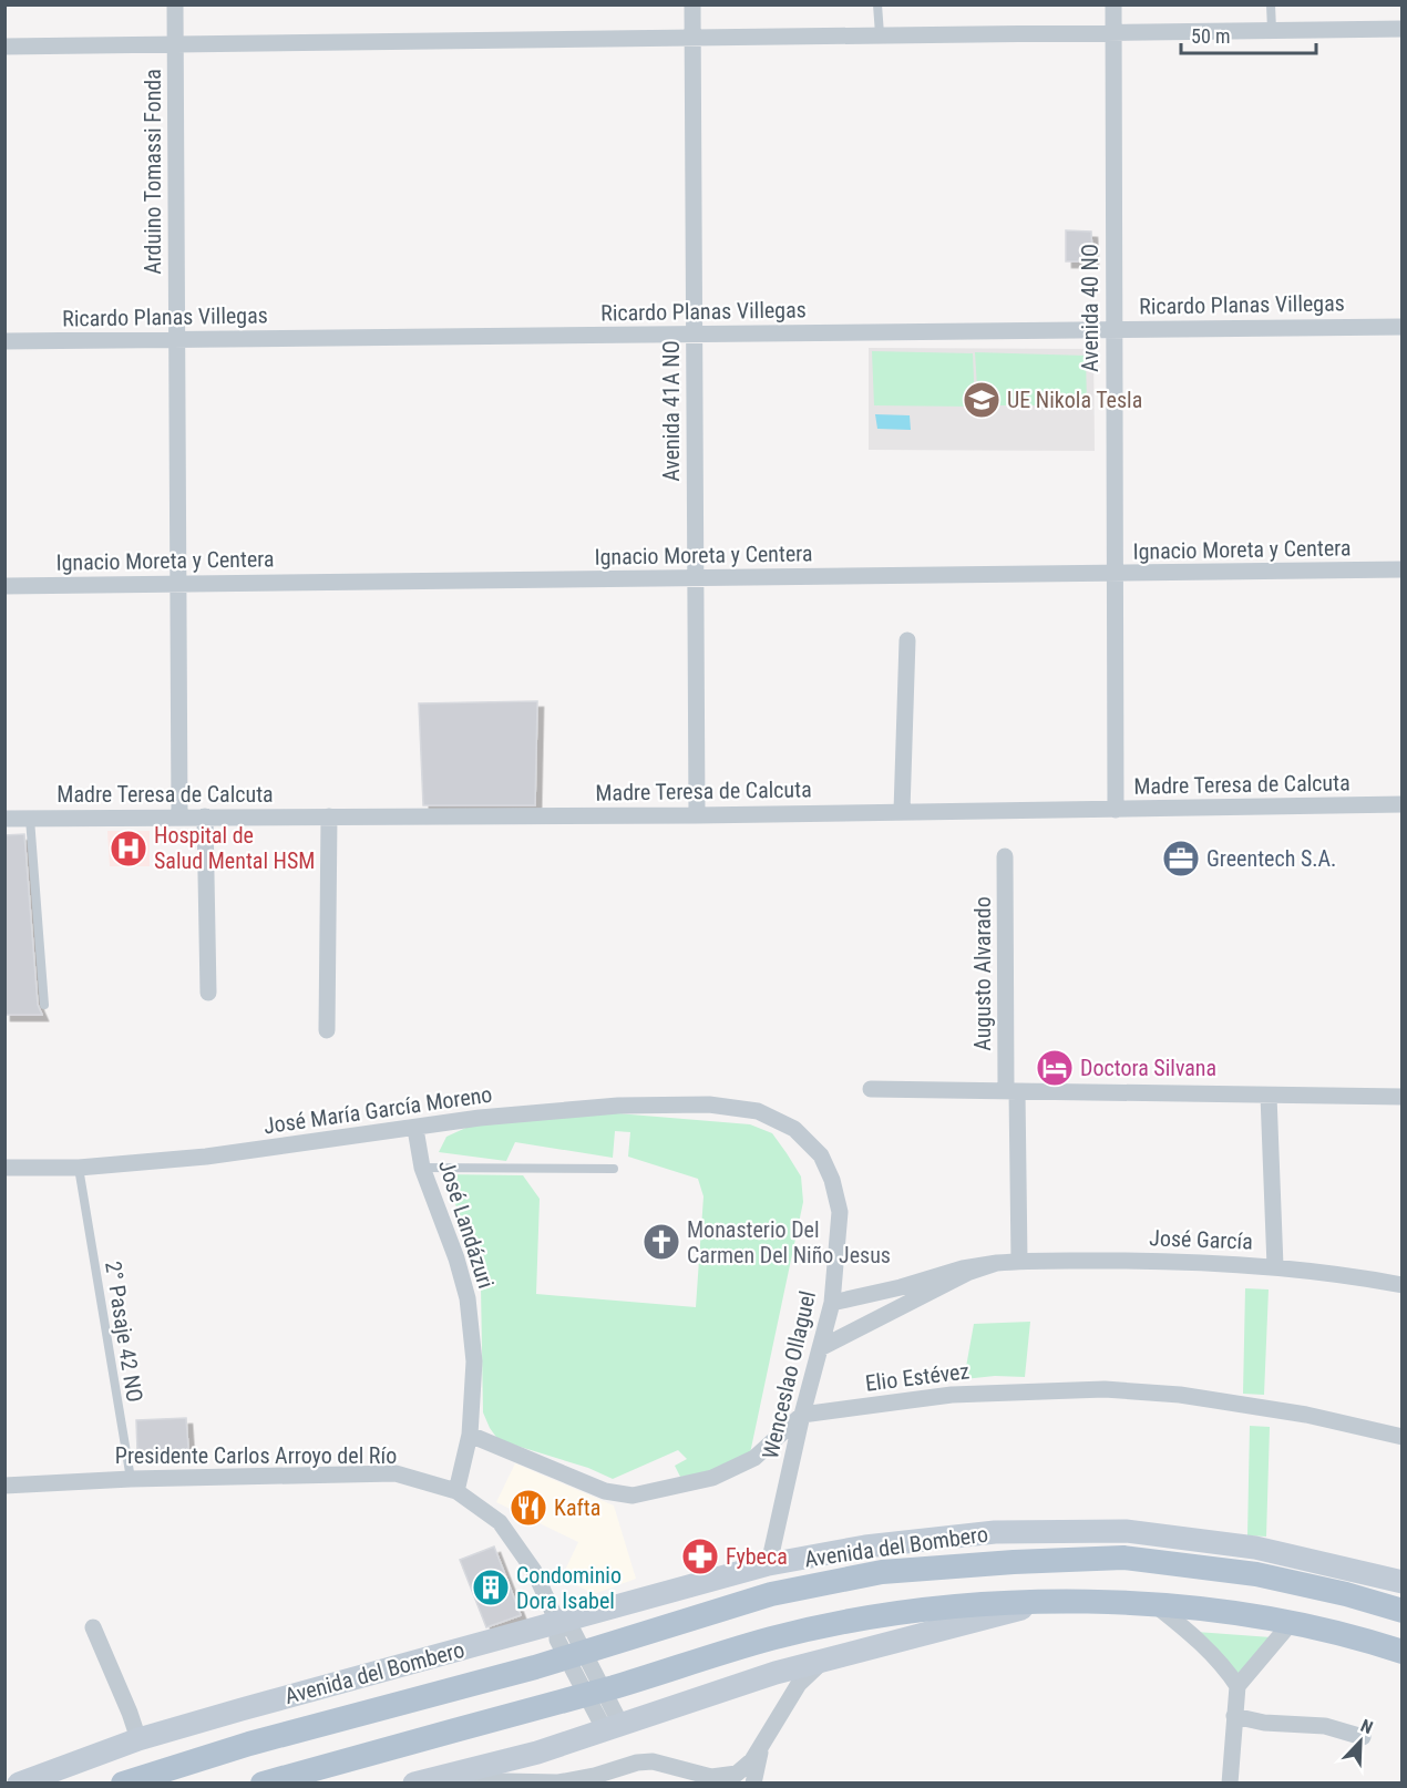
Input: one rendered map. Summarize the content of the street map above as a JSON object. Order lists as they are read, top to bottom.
{
  "streets": {
    "main road": ["Avenida del Bombero"],
    "street": [
      "Arduino Tomassi Fonda",
      "Ricardo Planas Villegas",
      "Avenida 40 NO",
      "Avenida 41A NO",
      "Ignacio Moreta y Centera",
      "Madre Teresa de Calcuta",
      "Augusto Alvarado",
      "José María García Moreno",
      "José Landázuri",
      "José García",
      "Wenceslao Ollaguel",
      "Elio Estévez",
      "Presidente Carlos Arroyo del Río"
    ],
    "lane": ["2° Pasaje 42 NO"]
  },
  "crossings": [
    ["Arduino Tomassi Fonda", "Ricardo Planas Villegas"],
    ["Arduino Tomassi Fonda", "Ignacio Moreta y Centera"],
    ["Arduino Tomassi Fonda", "Madre Teresa de Calcuta"],
    ["Ricardo Planas Villegas", "Avenida 40 NO"],
    ["Ricardo Planas Villegas", "Avenida 41A NO"],
    ["Avenida 40 NO", "Ignacio Moreta y Centera"],
    ["Avenida 40 NO", "Madre Teresa de Calcuta"],
    ["Avenida 41A NO", "Ignacio Moreta y Centera"],
    ["Avenida 41A NO", "Madre Teresa de Calcuta"],
    ["Augusto Alvarado", "José García"],
    ["José María García Moreno", "José Landázuri"],
    ["José María García Moreno", "2° Pasaje 42 NO"],
    ["José María García Moreno", "Wenceslao Ollaguel"],
    ["José Landázuri", "Presidente Carlos Arroyo del Río"],
    ["José García", "Wenceslao Ollaguel"],
    ["2° Pasaje 42 NO", "Presidente Carlos Arroyo del Río"],
    ["Wenceslao Ollaguel", "Elio Estévez"],
    ["Wenceslao Ollaguel", "Avenida del Bombero"],
    ["Presidente Carlos Arroyo del Río", "Avenida del Bombero"]
  ],
  "places": {
    "school or university": ["UE Nikola Tesla"],
    "hospital": ["Hospital de Salud Mental HSM"],
    "office": ["Greentech S.A."],
    "hotel": ["Doctora Silvana"],
    "church": ["Monasterio Del Carmen Del Niño Jesus"],
    "restaurant": ["Kafta"],
    "pharmacy": ["Fybeca"],
    "building": ["Condominio Dora Isabel"]
  },
  "scale_bar": "50 m",
  "north": "top right"
}
